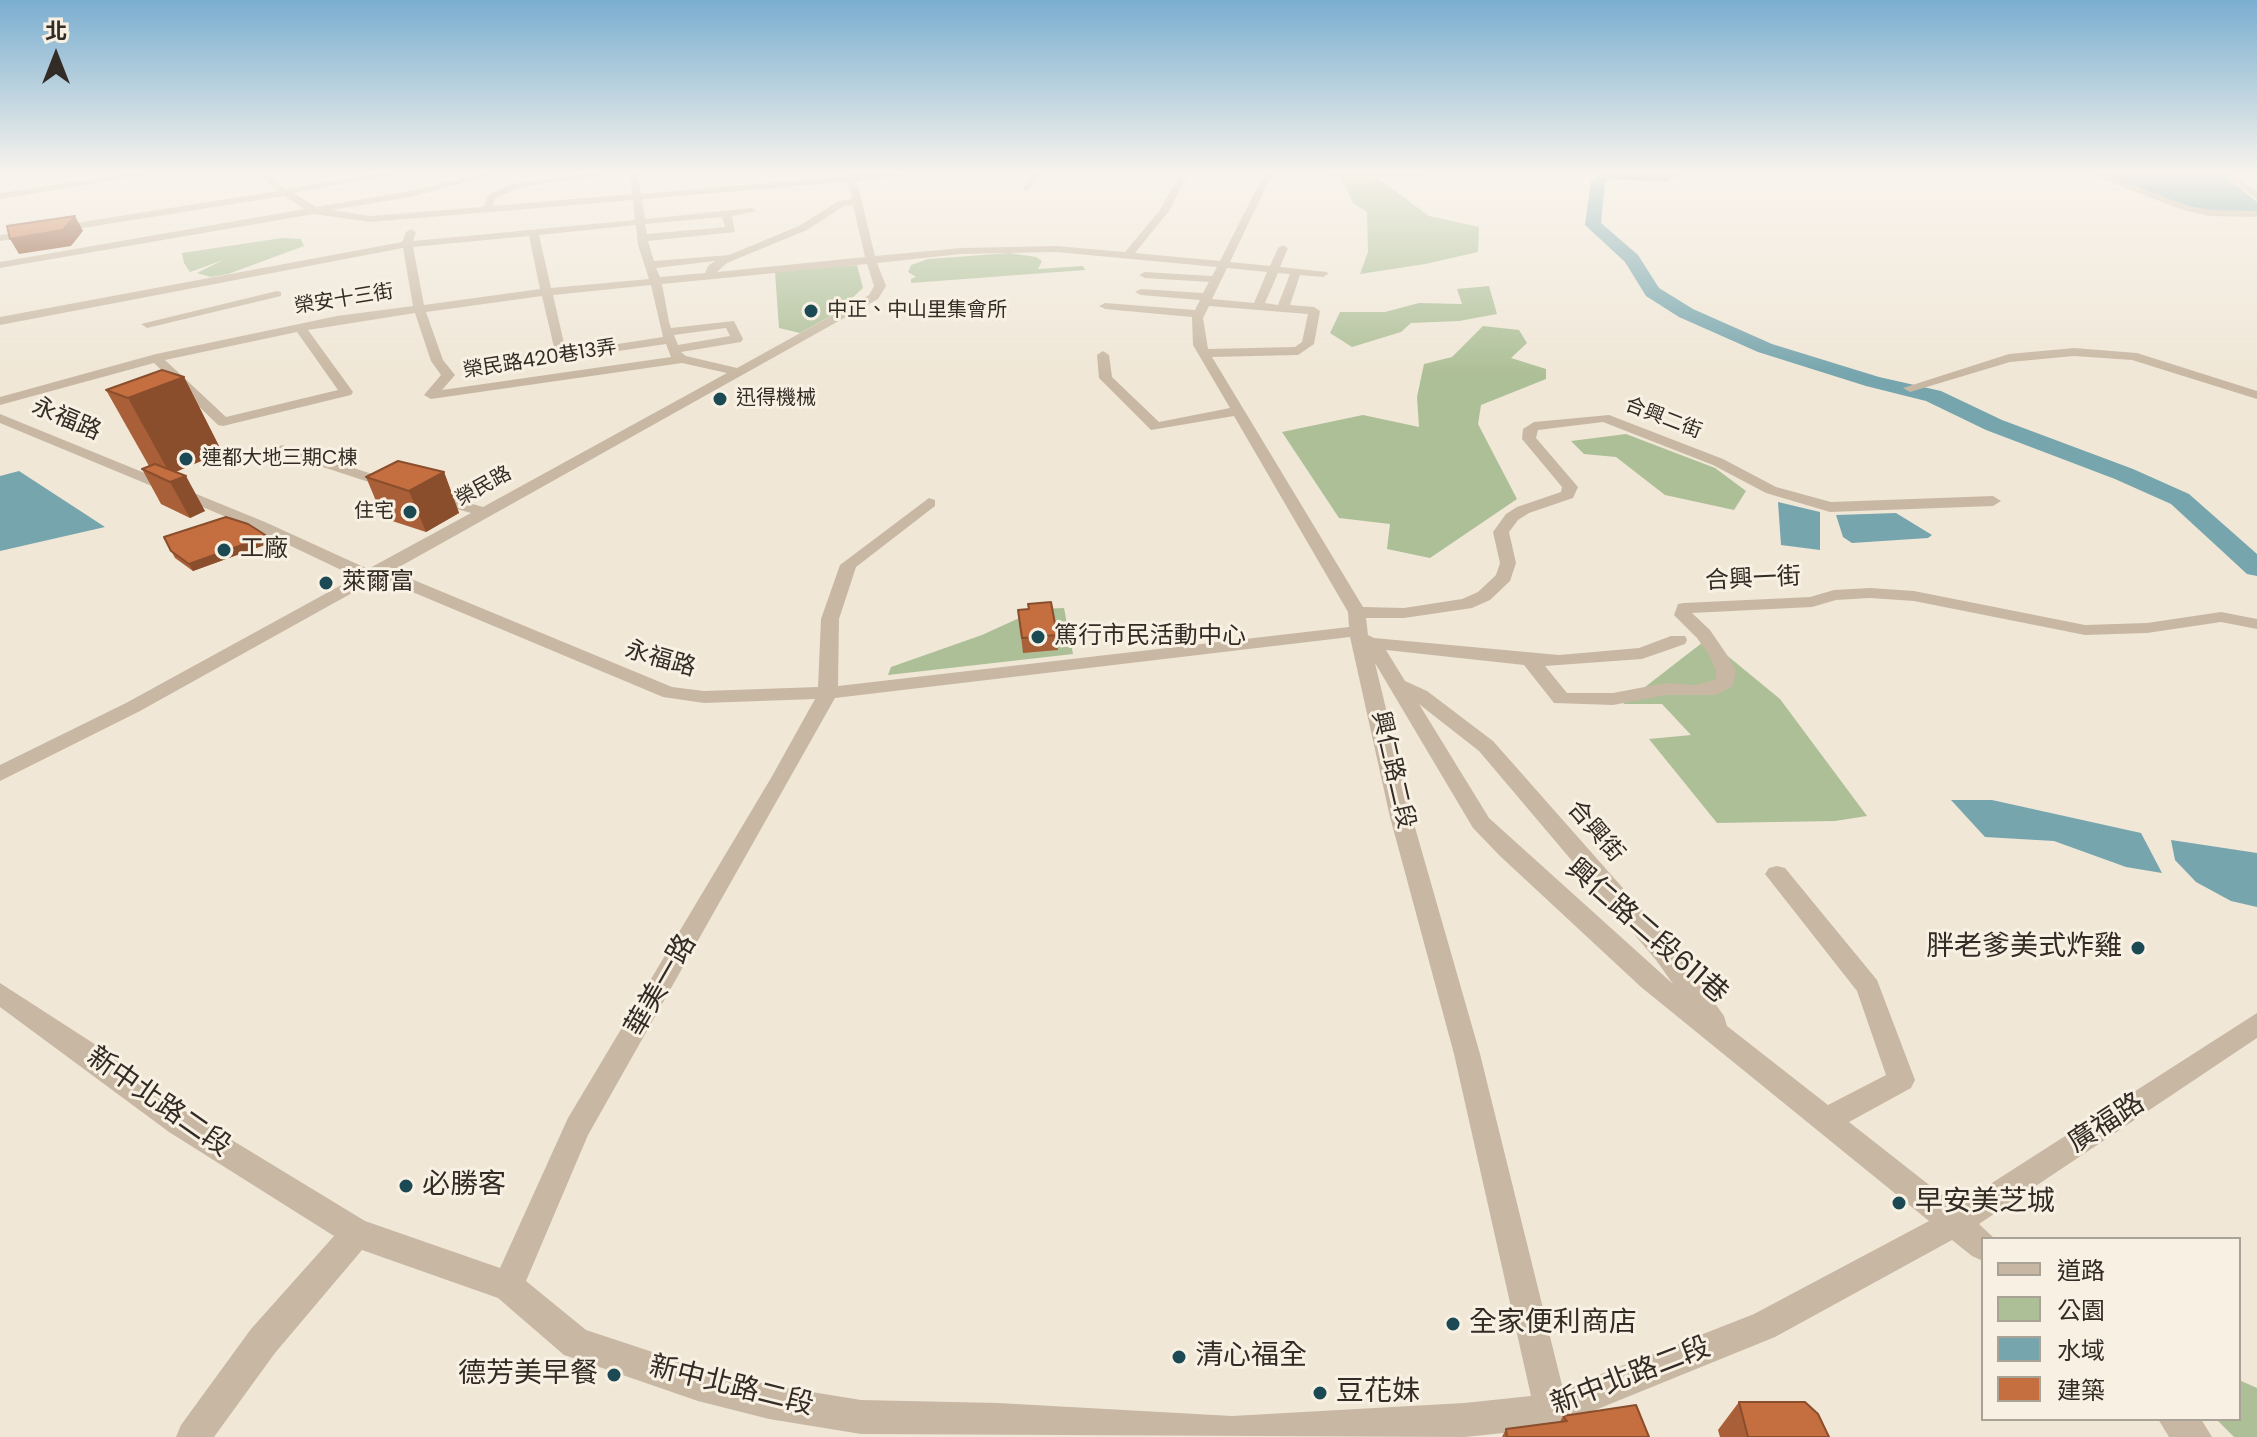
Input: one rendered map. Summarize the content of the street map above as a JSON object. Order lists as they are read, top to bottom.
{
  "streets": {
    "street": [
      "榮安十三街",
      "榮民路420巷13弄",
      "合興二街",
      "永福路",
      "榮民路",
      "合興一街",
      "興仁路二段",
      "合興街",
      "興仁路二段611巷",
      "華美一路",
      "新中北路二段",
      "廣福路"
    ]
  },
  "crossings": [
    ["榮安十三街", "榮民路420巷13弄"],
    ["榮安十三街", "榮民路"],
    ["合興二街", "永福路"],
    ["合興二街", "興仁路二段"],
    ["合興二街", "興仁路二段611巷"],
    ["永福路", "榮民路"],
    ["永福路", "興仁路二段"],
    ["永福路", "興仁路二段611巷"],
    ["永福路", "華美一路"],
    ["興仁路二段", "興仁路二段611巷"],
    ["興仁路二段", "新中北路二段"],
    ["合興街", "興仁路二段611巷"],
    ["興仁路二段611巷", "新中北路二段"],
    ["興仁路二段611巷", "廣福路"],
    ["華美一路", "新中北路二段"],
    ["新中北路二段", "廣福路"]
  ],
  "places": [
    "中正、中山里集會所",
    "迅得機械",
    "連都大地三期C棟",
    "住宅",
    "工廠",
    "萊爾富",
    "篤行市民活動中心",
    "胖老爹美式炸雞",
    "必勝客",
    "早安美芝城",
    "全家便利商店",
    "清心福全",
    "德芳美早餐",
    "豆花妹"
  ],
  "legend": [
    "道路",
    "公園",
    "水域",
    "建築"
  ],
  "north": "top"
}
